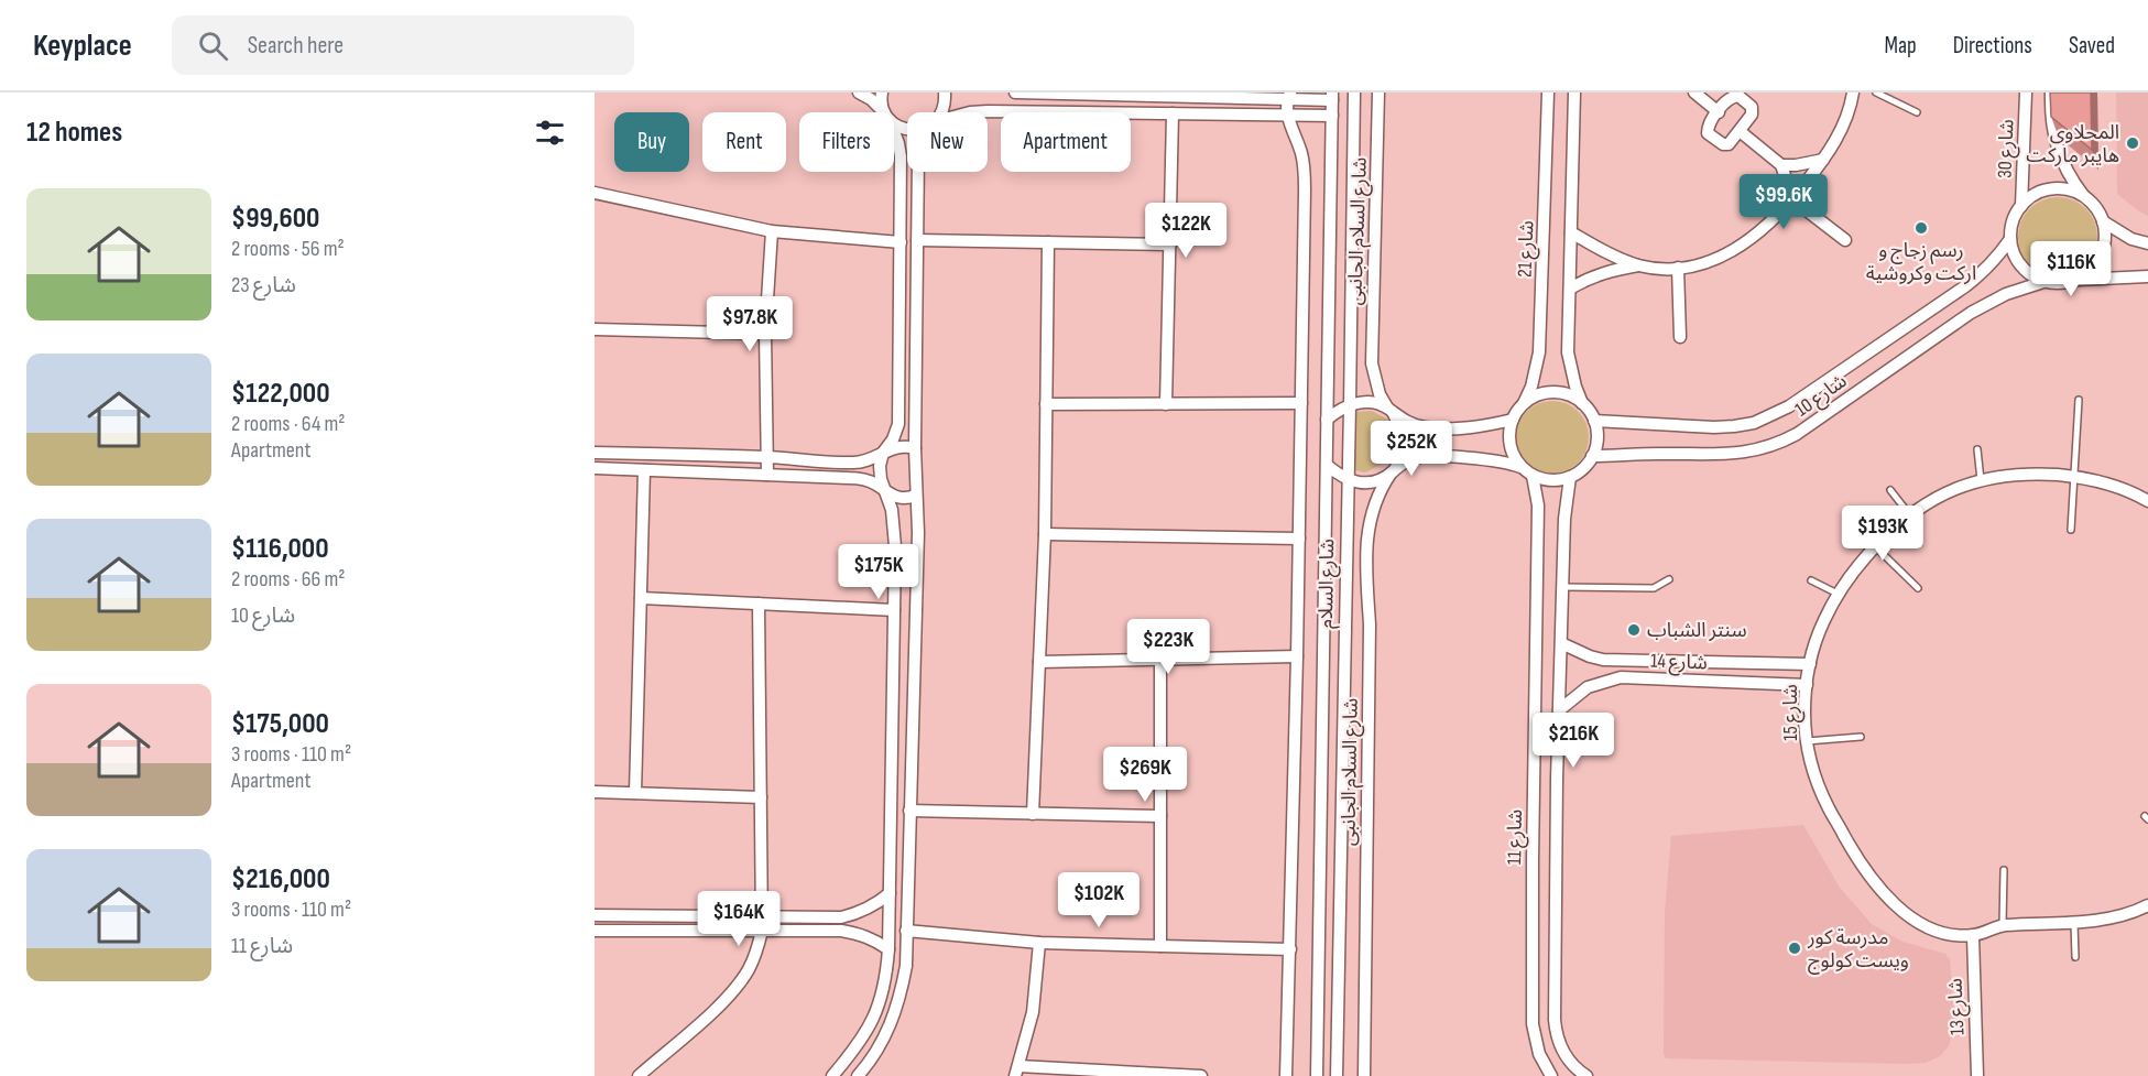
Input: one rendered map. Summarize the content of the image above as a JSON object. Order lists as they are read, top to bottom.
{
  "streets": {
    "street": [
      "شارع 30",
      "شارع السلام الجانبى",
      "شارع 21",
      "شارع 10",
      "شارع السلام",
      "شارع 14",
      "شارع 15",
      "شارع 11",
      "شارع 13"
    ]
  },
  "crossings": [
    ["شارع 30", "شارع 10"],
    ["شارع 21", "شارع 10"],
    ["شارع 21", "شارع 11"],
    ["شارع 10", "شارع 11"],
    ["شارع 14", "شارع 15"],
    ["شارع 14", "شارع 11"],
    ["شارع 15", "شارع 13"]
  ],
  "places": [
    "المحلاوى هايبر ماركت",
    "رسم زجاج و اركت وكروشية",
    "سنتر الشباب",
    "مدرسة كور ويست كولوج"
  ],
  "page": {
    "header": "Keyplace",
    "search": "Search here",
    "nav": ["Map", "Directions", "Saved"],
    "heading": "12 homes",
    "chip": [
      "Buy",
      "Rent",
      "Filters",
      "New",
      "Apartment"
    ],
    "list": [
      {
        "name": "$99,600",
        "note": "2 rooms · 56 m² · شارع 23"
      },
      {
        "name": "$122,000",
        "note": "2 rooms · 64 m² · Apartment"
      },
      {
        "name": "$116,000",
        "note": "2 rooms · 66 m² · شارع 10"
      },
      {
        "name": "$175,000",
        "note": "3 rooms · 110 m² · Apartment"
      },
      {
        "name": "$216,000",
        "note": "3 rooms · 110 m² · شارع 11"
      }
    ],
    "price": [
      "$99.6K",
      "$122K",
      "$116K",
      "$97.8K",
      "$252K",
      "$193K",
      "$175K",
      "$223K",
      "$216K",
      "$269K",
      "$102K",
      "$164K"
    ]
  }
}
